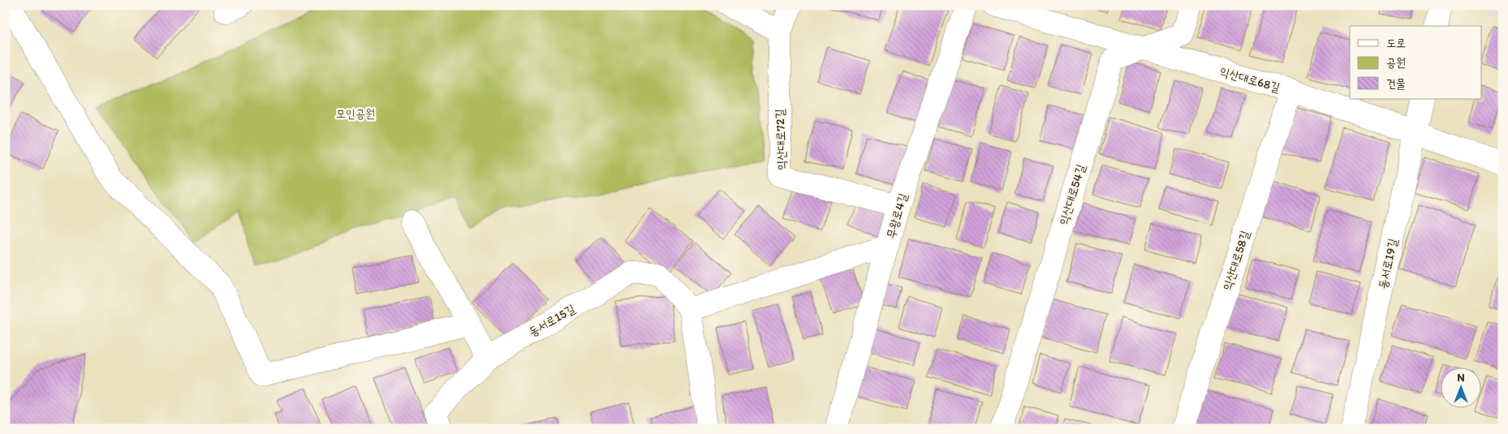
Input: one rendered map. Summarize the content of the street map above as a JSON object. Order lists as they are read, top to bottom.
{
  "streets": {
    "street": [
      "익산대로68길",
      "익산대로72길",
      "익산대로54길",
      "무왕로4길",
      "익산대로58길",
      "동서로19길",
      "동서로15길"
    ]
  },
  "crossings": [
    ["익산대로68길", "익산대로54길"],
    ["익산대로68길", "익산대로58길"],
    ["익산대로68길", "동서로19길"],
    ["익산대로72길", "무왕로4길"]
  ],
  "parks": ["모인공원"],
  "legend": ["도로", "공원", "건물"],
  "north": "top"
}
